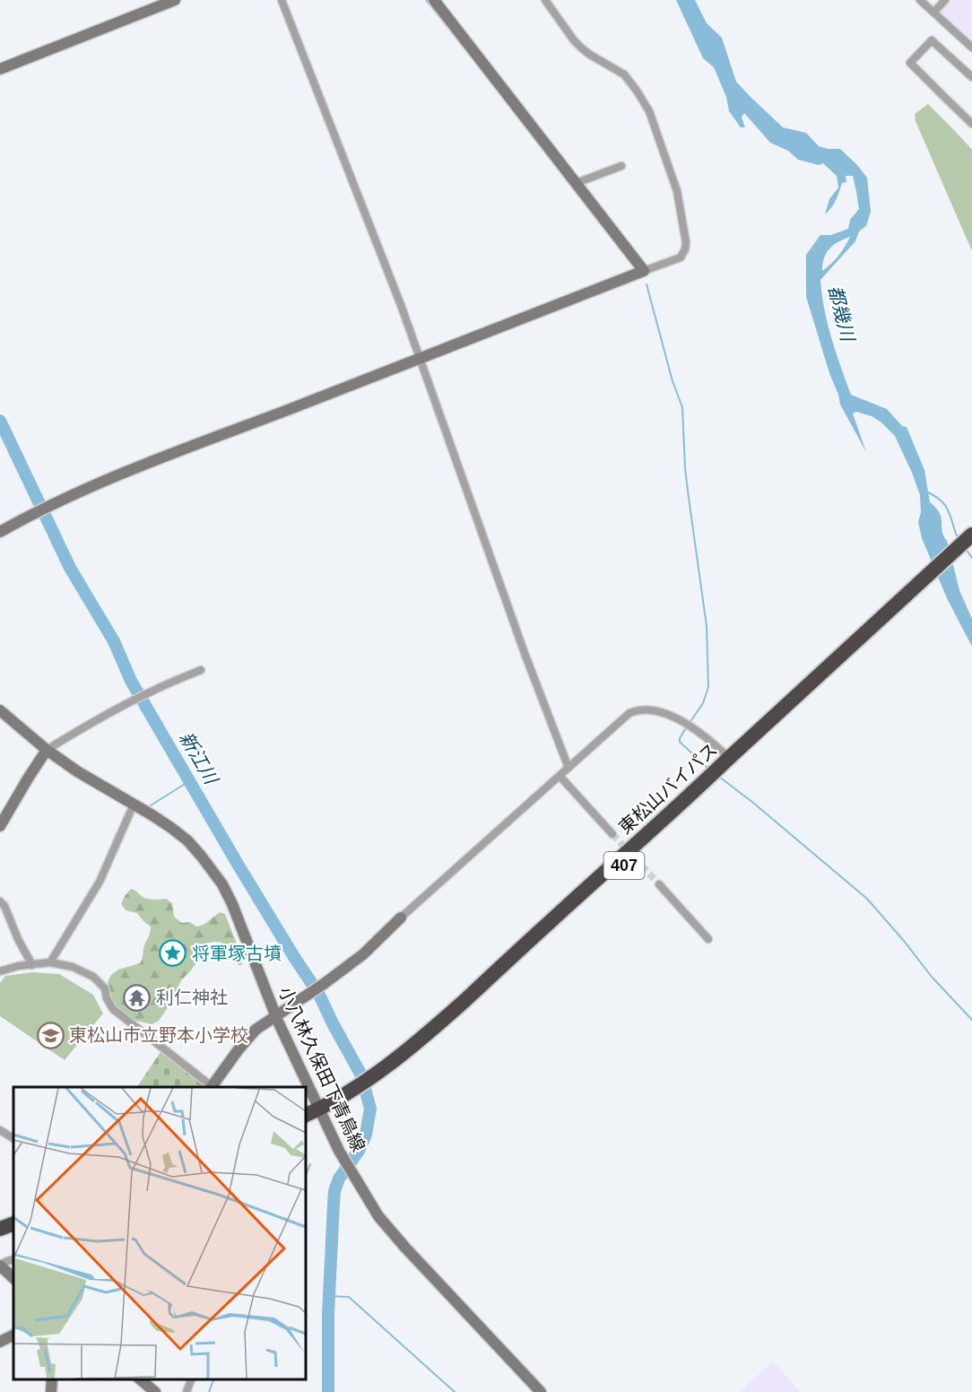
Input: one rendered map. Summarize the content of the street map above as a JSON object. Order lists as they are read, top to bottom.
{
  "streets": {
    "highway": ["東松山バイパス", "407"],
    "street": ["小八林久保田下青鳥線"]
  },
  "crossings": [
    ["東松山バイパス", "小八林久保田下青鳥線"]
  ],
  "water": ["都幾川", "新江川"],
  "places": {
    "place": ["将軍塚古墳"],
    "temple": ["利仁神社"],
    "school or university": ["東松山市立野本小学校"]
  }
}
